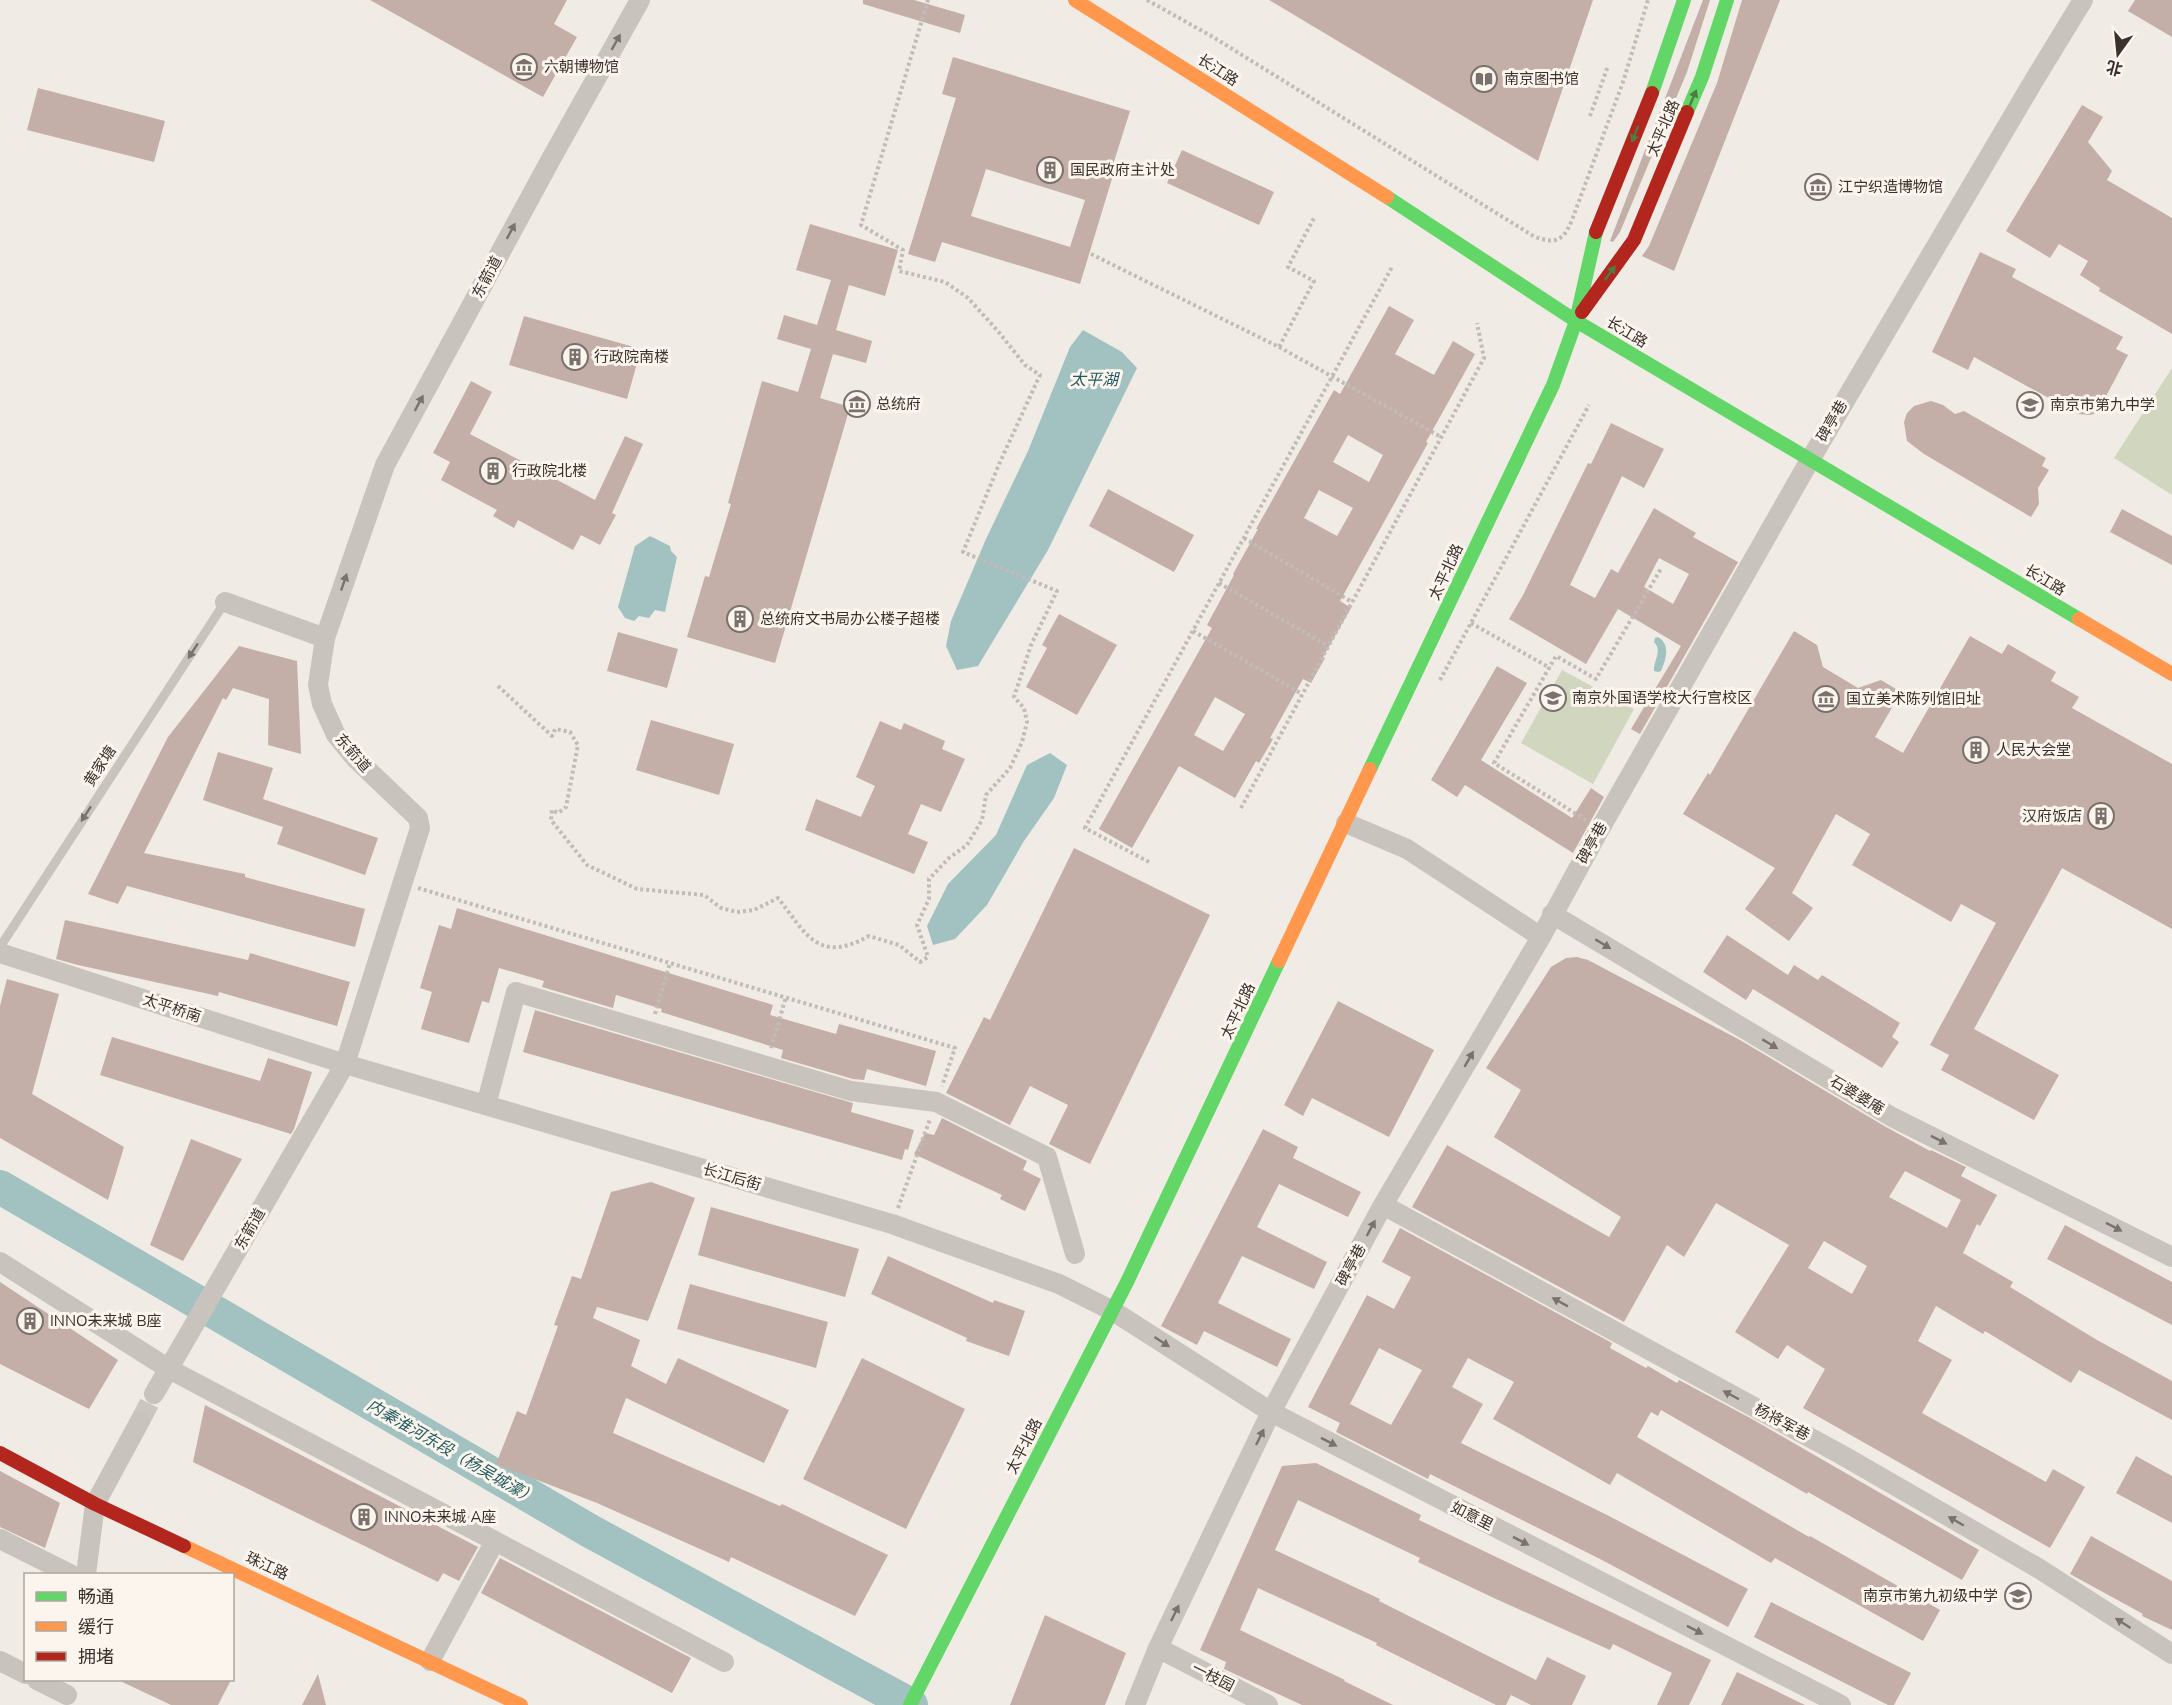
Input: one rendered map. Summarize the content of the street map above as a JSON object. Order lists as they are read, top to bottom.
{
  "streets": {
    "main road": ["长江路", "太平北路", "珠江路"],
    "street": [
      "东箭道",
      "碑亭巷",
      "太平桥南",
      "石婆婆庵",
      "长江后街",
      "杨将军巷",
      "如意里",
      "一枝园"
    ],
    "lane": ["黄家塘"]
  },
  "crossings": [
    ["长江路", "太平北路"],
    ["长江路", "碑亭巷"],
    ["太平北路", "长江后街"],
    ["太平北路", "如意里"],
    ["东箭道", "太平桥南"],
    ["东箭道", "长江后街"],
    ["碑亭巷", "石婆婆庵"],
    ["碑亭巷", "杨将军巷"],
    ["碑亭巷", "如意里"],
    ["碑亭巷", "一枝园"],
    ["太平桥南", "长江后街"],
    ["长江后街", "如意里"]
  ],
  "one_way": [
    "东箭道",
    "碑亭巷",
    "黄家塘",
    "石婆婆庵",
    "杨将军巷",
    "如意里"
  ],
  "water": ["太平湖", "内秦淮河东段（杨吴城濠）"],
  "places": {
    "museum": [
      "六朝博物馆",
      "江宁织造博物馆",
      "总统府",
      "国立美术陈列馆旧址"
    ],
    "library": ["南京图书馆"],
    "building": [
      "国民政府主计处",
      "行政院南楼",
      "行政院北楼",
      "总统府文书局办公楼子超楼",
      "人民大会堂",
      "汉府饭店",
      "INNO未来城 B座",
      "INNO未来城 A座"
    ],
    "school or university": ["南京市第九中学", "南京外国语学校大行宫校区", "南京市第九初级中学"]
  },
  "legend": ["畅通", "缓行", "拥堵"],
  "north": "bottom"
}
